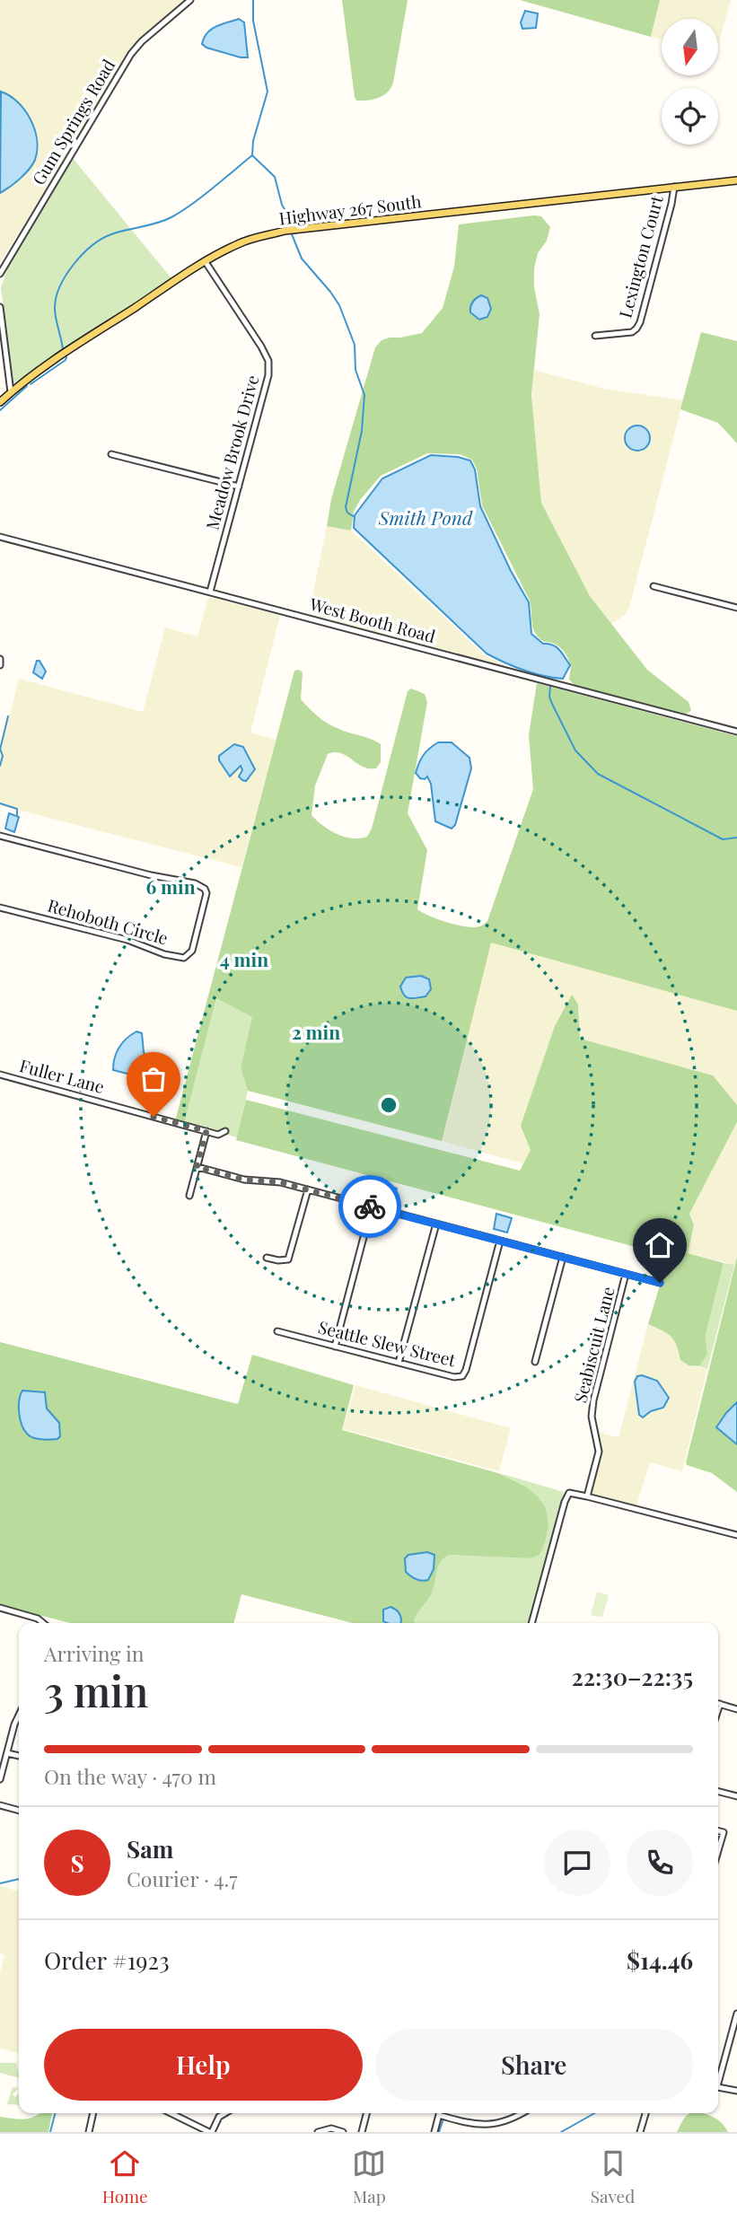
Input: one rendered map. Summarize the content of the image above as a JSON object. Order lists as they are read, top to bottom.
{
  "streets": {
    "main road": ["Highway 267 South"],
    "street": [
      "Gum Springs Road",
      "Lexington Court",
      "Meadow Brook Drive",
      "West Booth Road",
      "Rehoboth Circle",
      "Fuller Lane",
      "Seattle Slew Street",
      "Seabiscuit Lane"
    ]
  },
  "crossings": [
    ["Highway 267 South", "Lexington Court"],
    ["Highway 267 South", "Meadow Brook Drive"],
    ["Meadow Brook Drive", "West Booth Road"]
  ],
  "water": ["Smith Pond"],
  "north": "bottom",
  "page": {
    "heading": ["3 min", "Arriving in", "22:30–22:35"],
    "panel": [
      "Sam",
      "Courier · 4.7",
      "Order #1923",
      "$14.46"
    ],
    "bar": "On the way · 470 m",
    "round": "S",
    "buttons": ["Help", "Share"],
    "tabs": ["Home", "Map", "Saved"]
  },
  "rings": ["6 min", "4 min", "2 min"]
}
